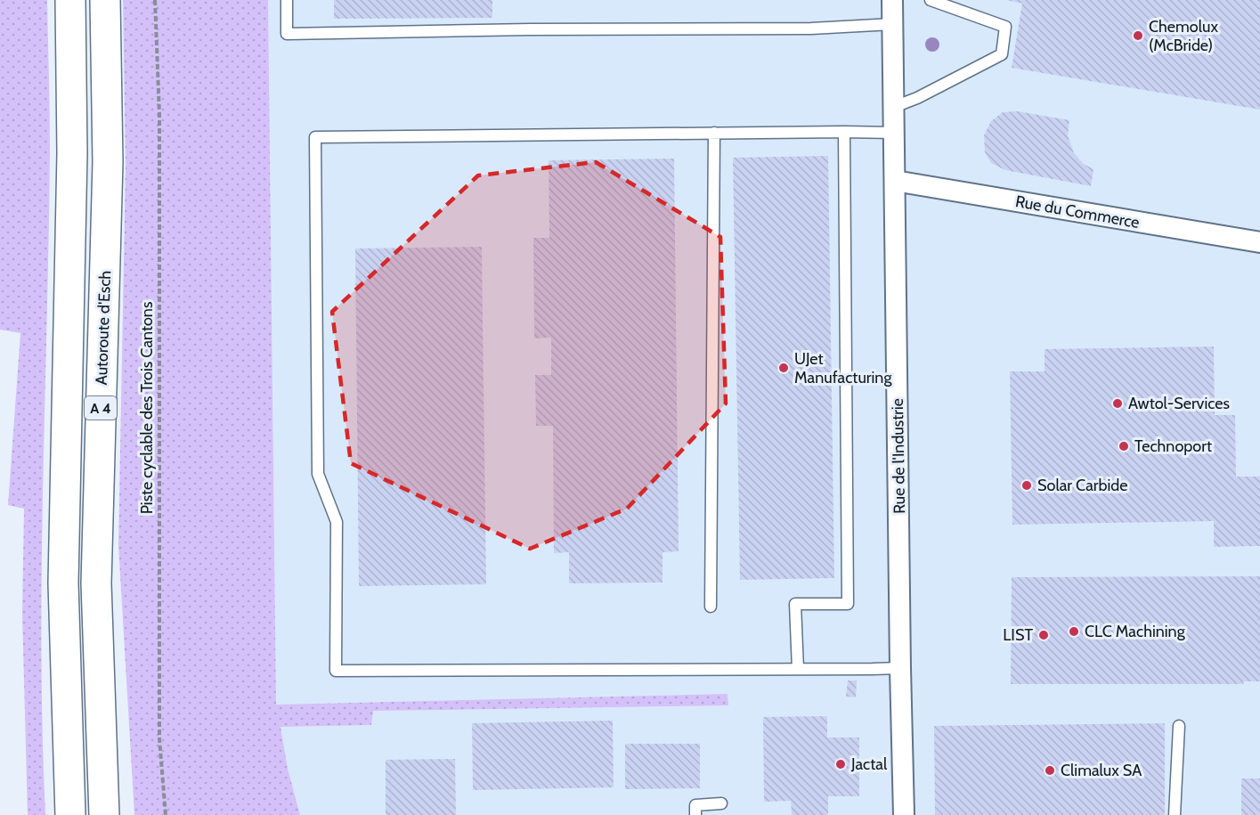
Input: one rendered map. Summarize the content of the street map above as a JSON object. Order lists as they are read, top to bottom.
{
  "streets": {
    "highway": ["Autoroute d'Esch", "A 4"],
    "street": ["Rue du Commerce", "Rue de l'Industrie"],
    "path": ["Piste cyclable des Trois Cantons"]
  },
  "crossings": [
    ["Rue du Commerce", "Rue de l'Industrie"],
    ["Autoroute d'Esch", "A 4"]
  ],
  "places": [
    "Chemolux (McBride)",
    "UJet Manufacturing",
    "Awtol-Services",
    "Technoport",
    "Solar Carbide",
    "CLC Machining",
    "LIST",
    "Jactal",
    "Climalux SA"
  ]
}
